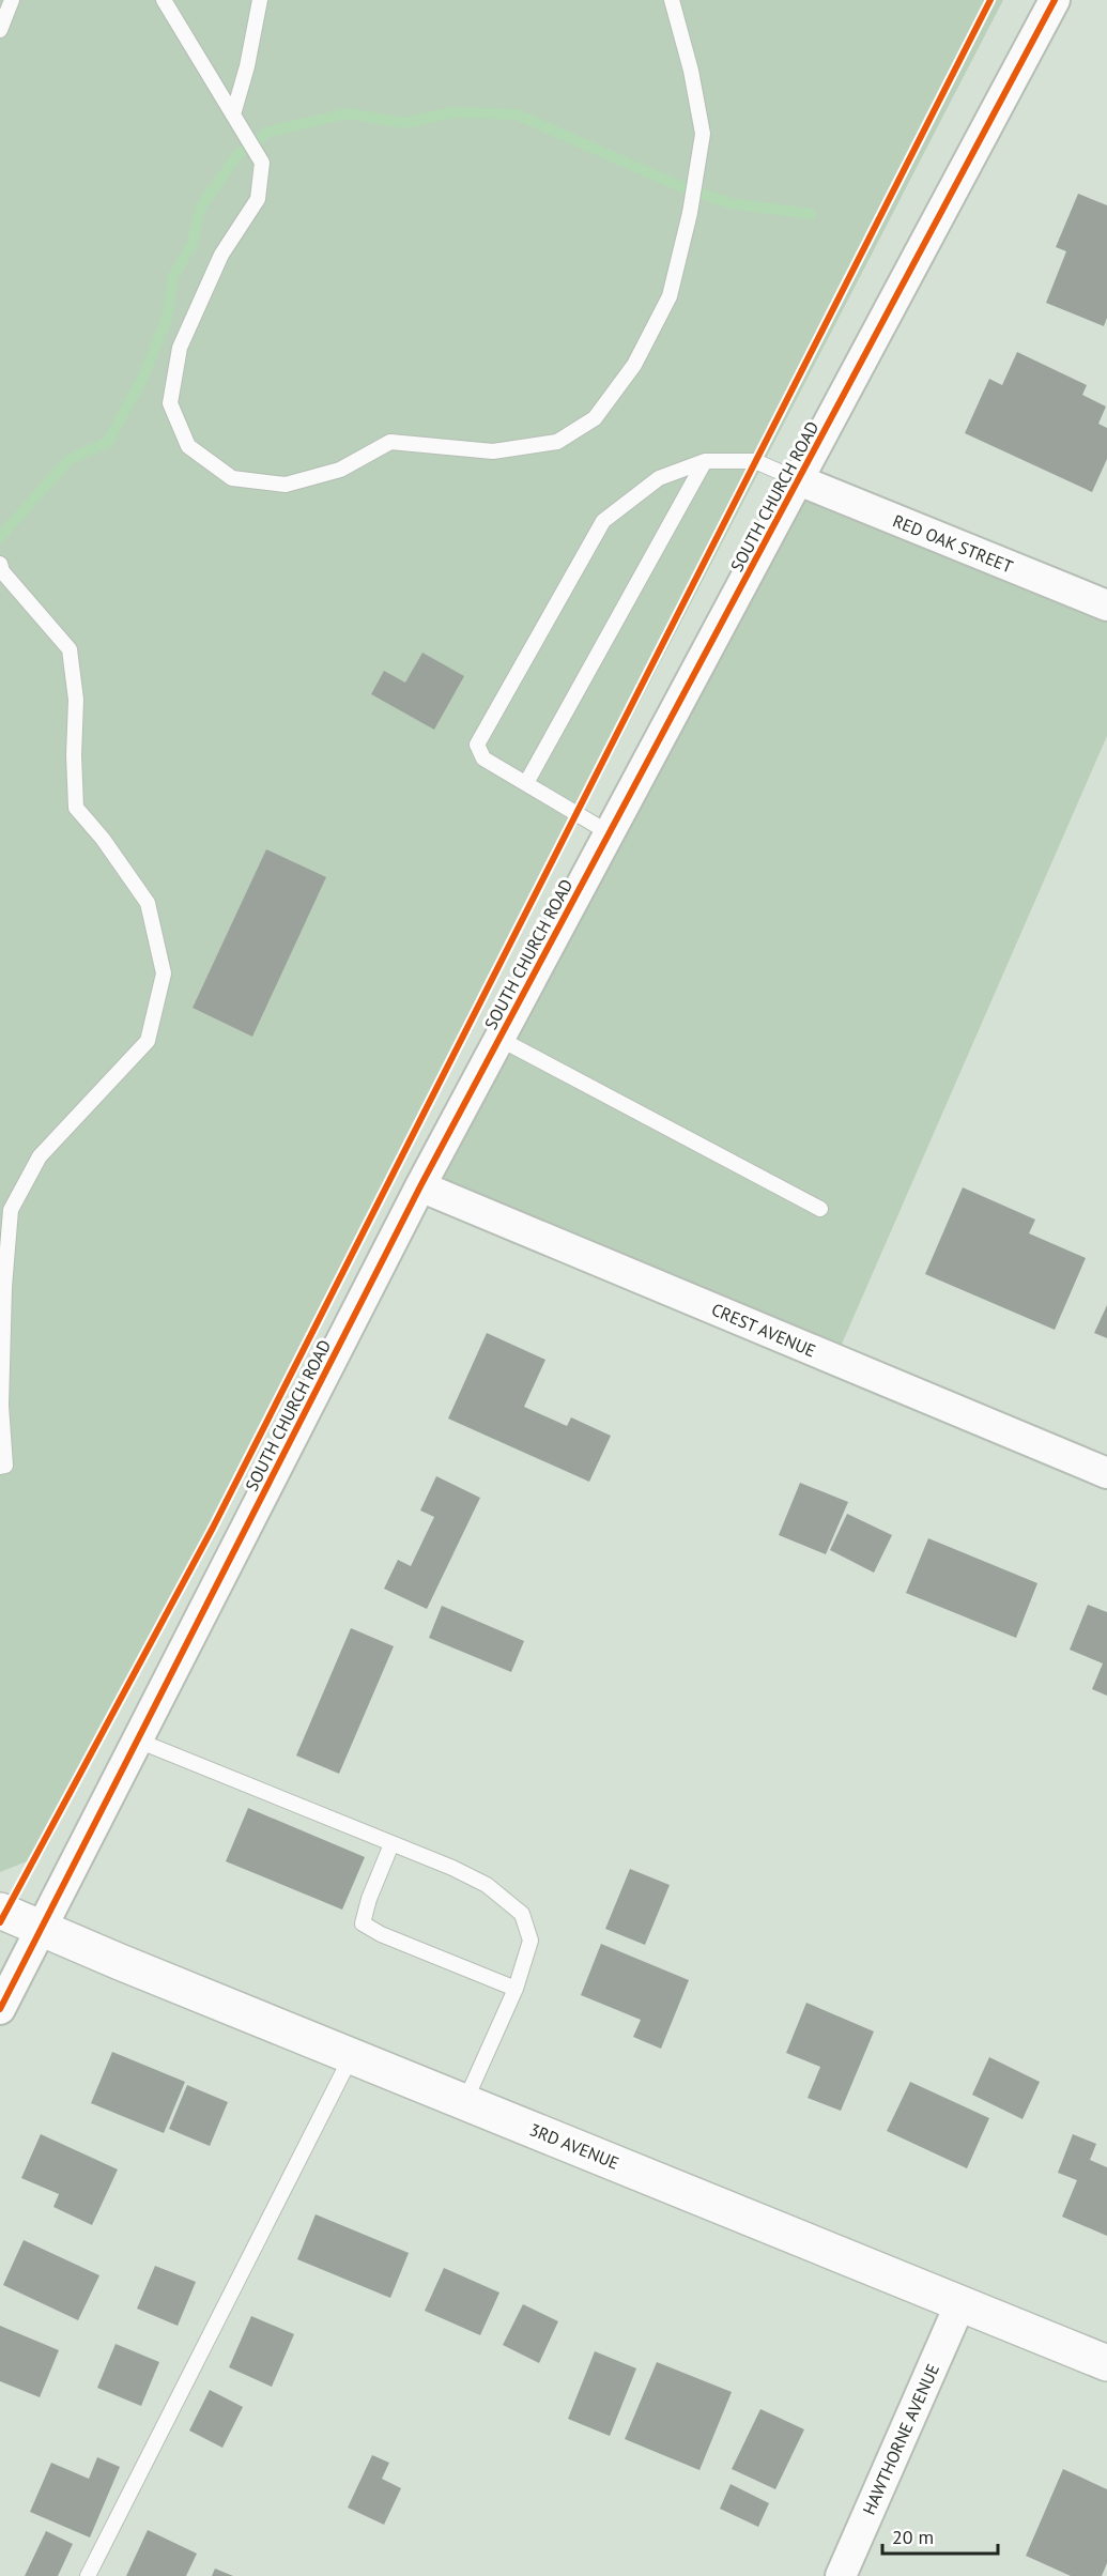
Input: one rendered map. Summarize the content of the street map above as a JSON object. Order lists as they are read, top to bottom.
{
  "streets": {
    "street": [
      "SOUTH CHURCH ROAD",
      "RED OAK STREET",
      "CREST AVENUE",
      "3RD AVENUE",
      "HAWTHORNE AVENUE"
    ]
  },
  "crossings": [
    ["SOUTH CHURCH ROAD", "RED OAK STREET"],
    ["SOUTH CHURCH ROAD", "CREST AVENUE"],
    ["SOUTH CHURCH ROAD", "3RD AVENUE"],
    ["3RD AVENUE", "HAWTHORNE AVENUE"]
  ],
  "scale_bar": "20 m"
}
